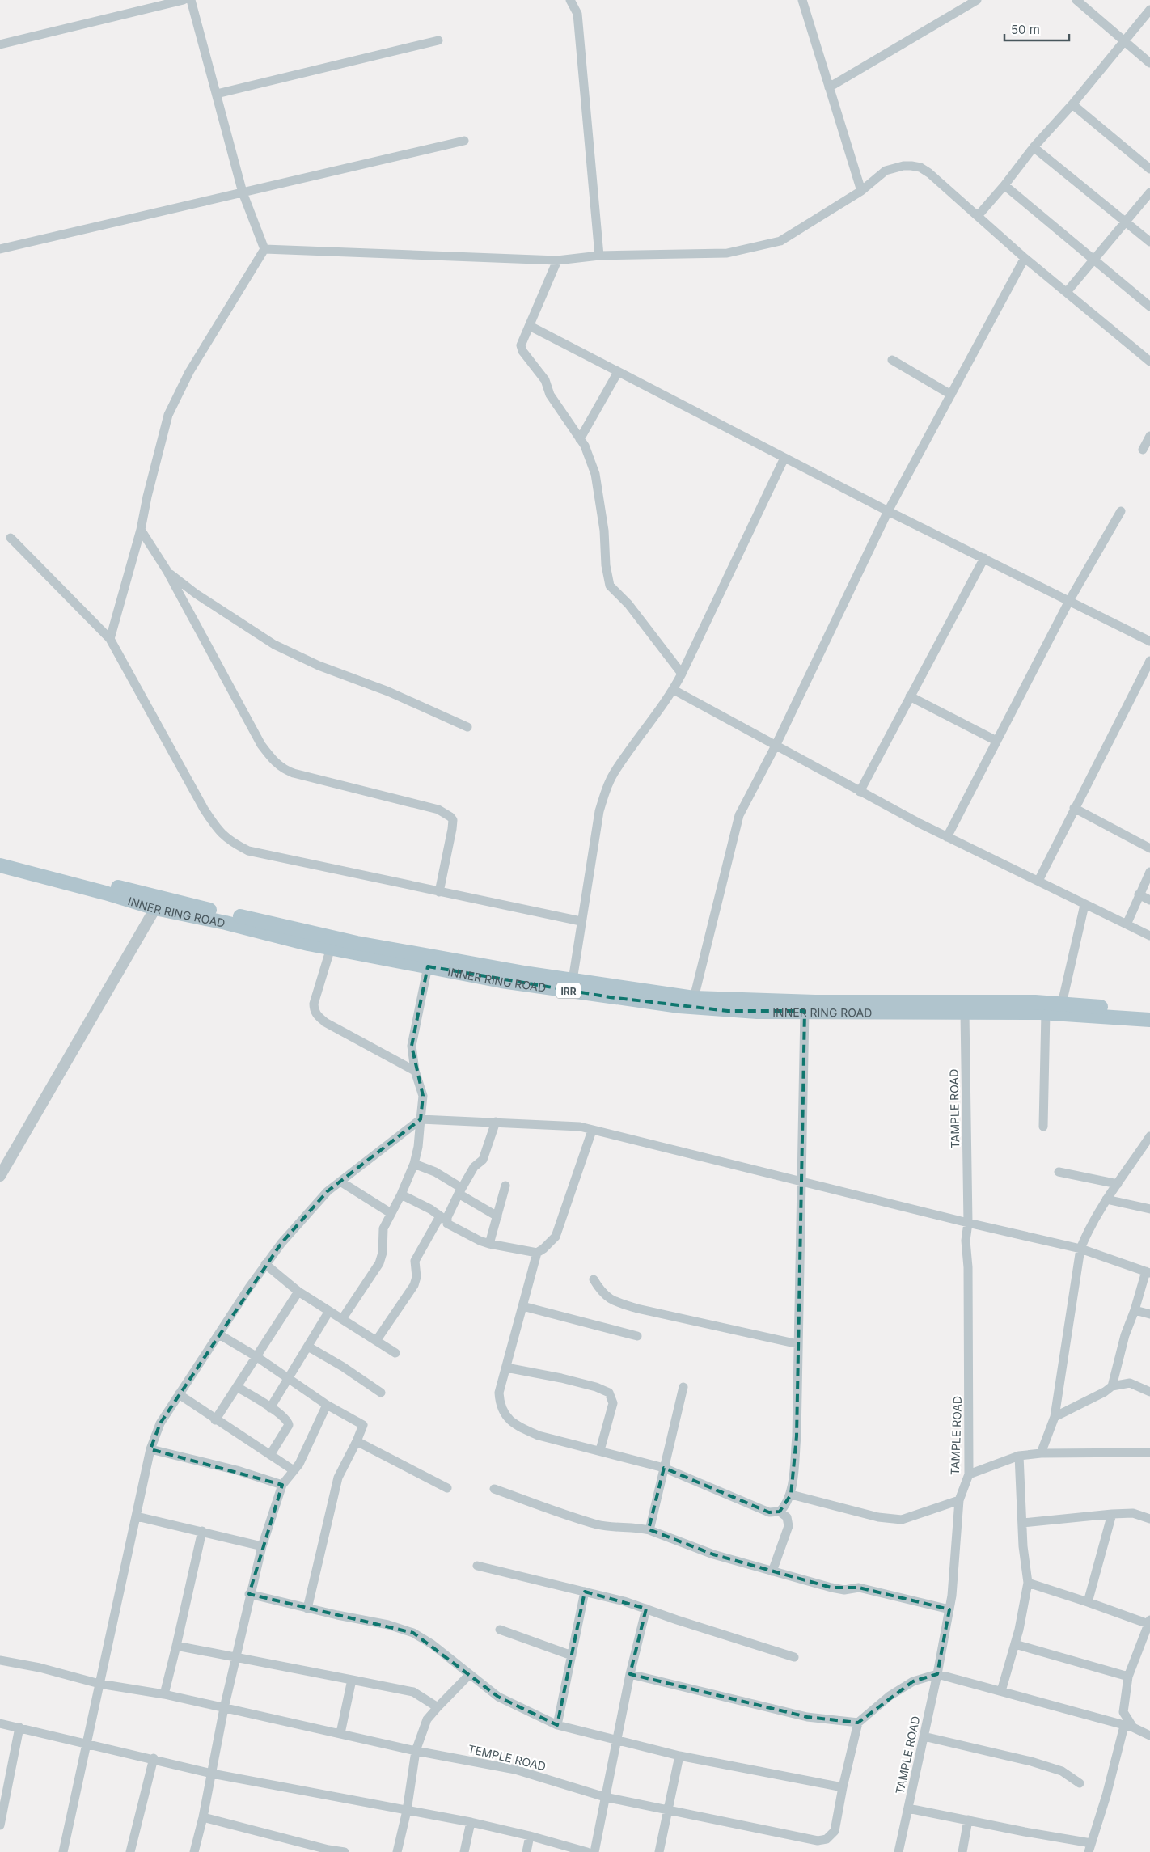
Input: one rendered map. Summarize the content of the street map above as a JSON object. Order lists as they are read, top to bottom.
{
  "streets": {
    "main road": ["INNER RING ROAD", "IRR"],
    "street": ["TAMPLE ROAD", "TEMPLE ROAD"]
  },
  "crossings": [
    ["INNER RING ROAD", "TAMPLE ROAD"]
  ],
  "scale_bar": "50 m"
}
